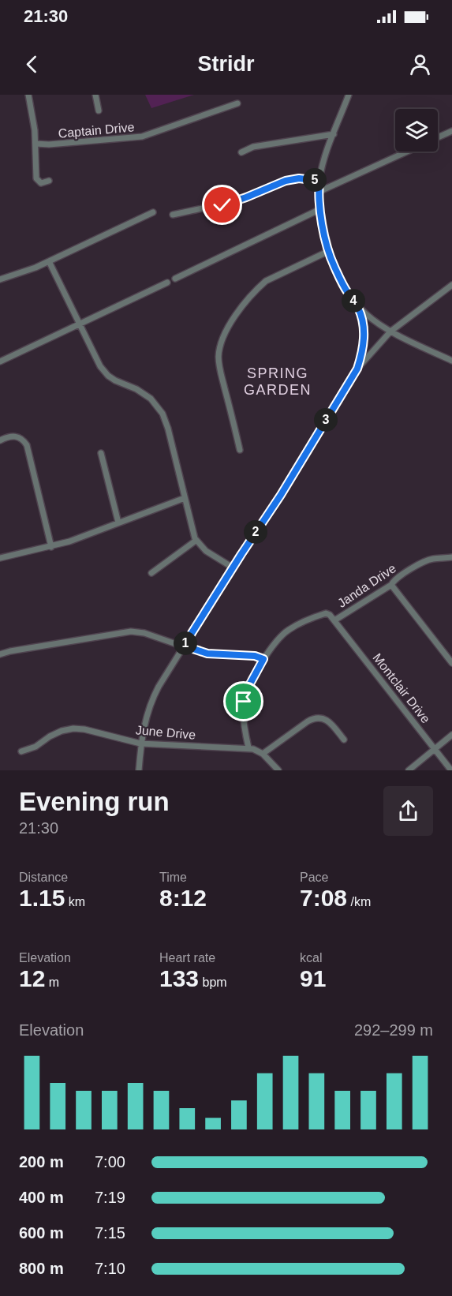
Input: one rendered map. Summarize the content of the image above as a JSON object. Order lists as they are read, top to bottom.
{
  "streets": {
    "street": [
      "Captain Drive",
      "Janda Drive",
      "Montclair Drive",
      "June Drive"
    ]
  },
  "crossings": [
    ["Janda Drive", "Montclair Drive"],
    ["Janda Drive", "June Drive"]
  ],
  "districts": ["SPRING GARDEN"],
  "page": {
    "status": "21:30",
    "header": "Stridr",
    "pins": [
      "5",
      "4",
      "3",
      "2",
      "1"
    ],
    "heading": ["Evening run", "21:30"],
    "stats": [
      ["Distance", "1.15 km"],
      ["Time", "8:12"],
      ["Pace", "7:08 /km"],
      ["Elevation", "12 m"],
      ["Heart rate", "133 bpm"],
      ["kcal", "91"]
    ],
    "chart": ["Elevation", "292–299 m"],
    "list": [
      {
        "name": "200 m",
        "note": "7:00"
      },
      {
        "name": "400 m",
        "note": "7:19"
      },
      {
        "name": "600 m",
        "note": "7:15"
      },
      {
        "name": "800 m",
        "note": "7:10"
      }
    ]
  }
}
